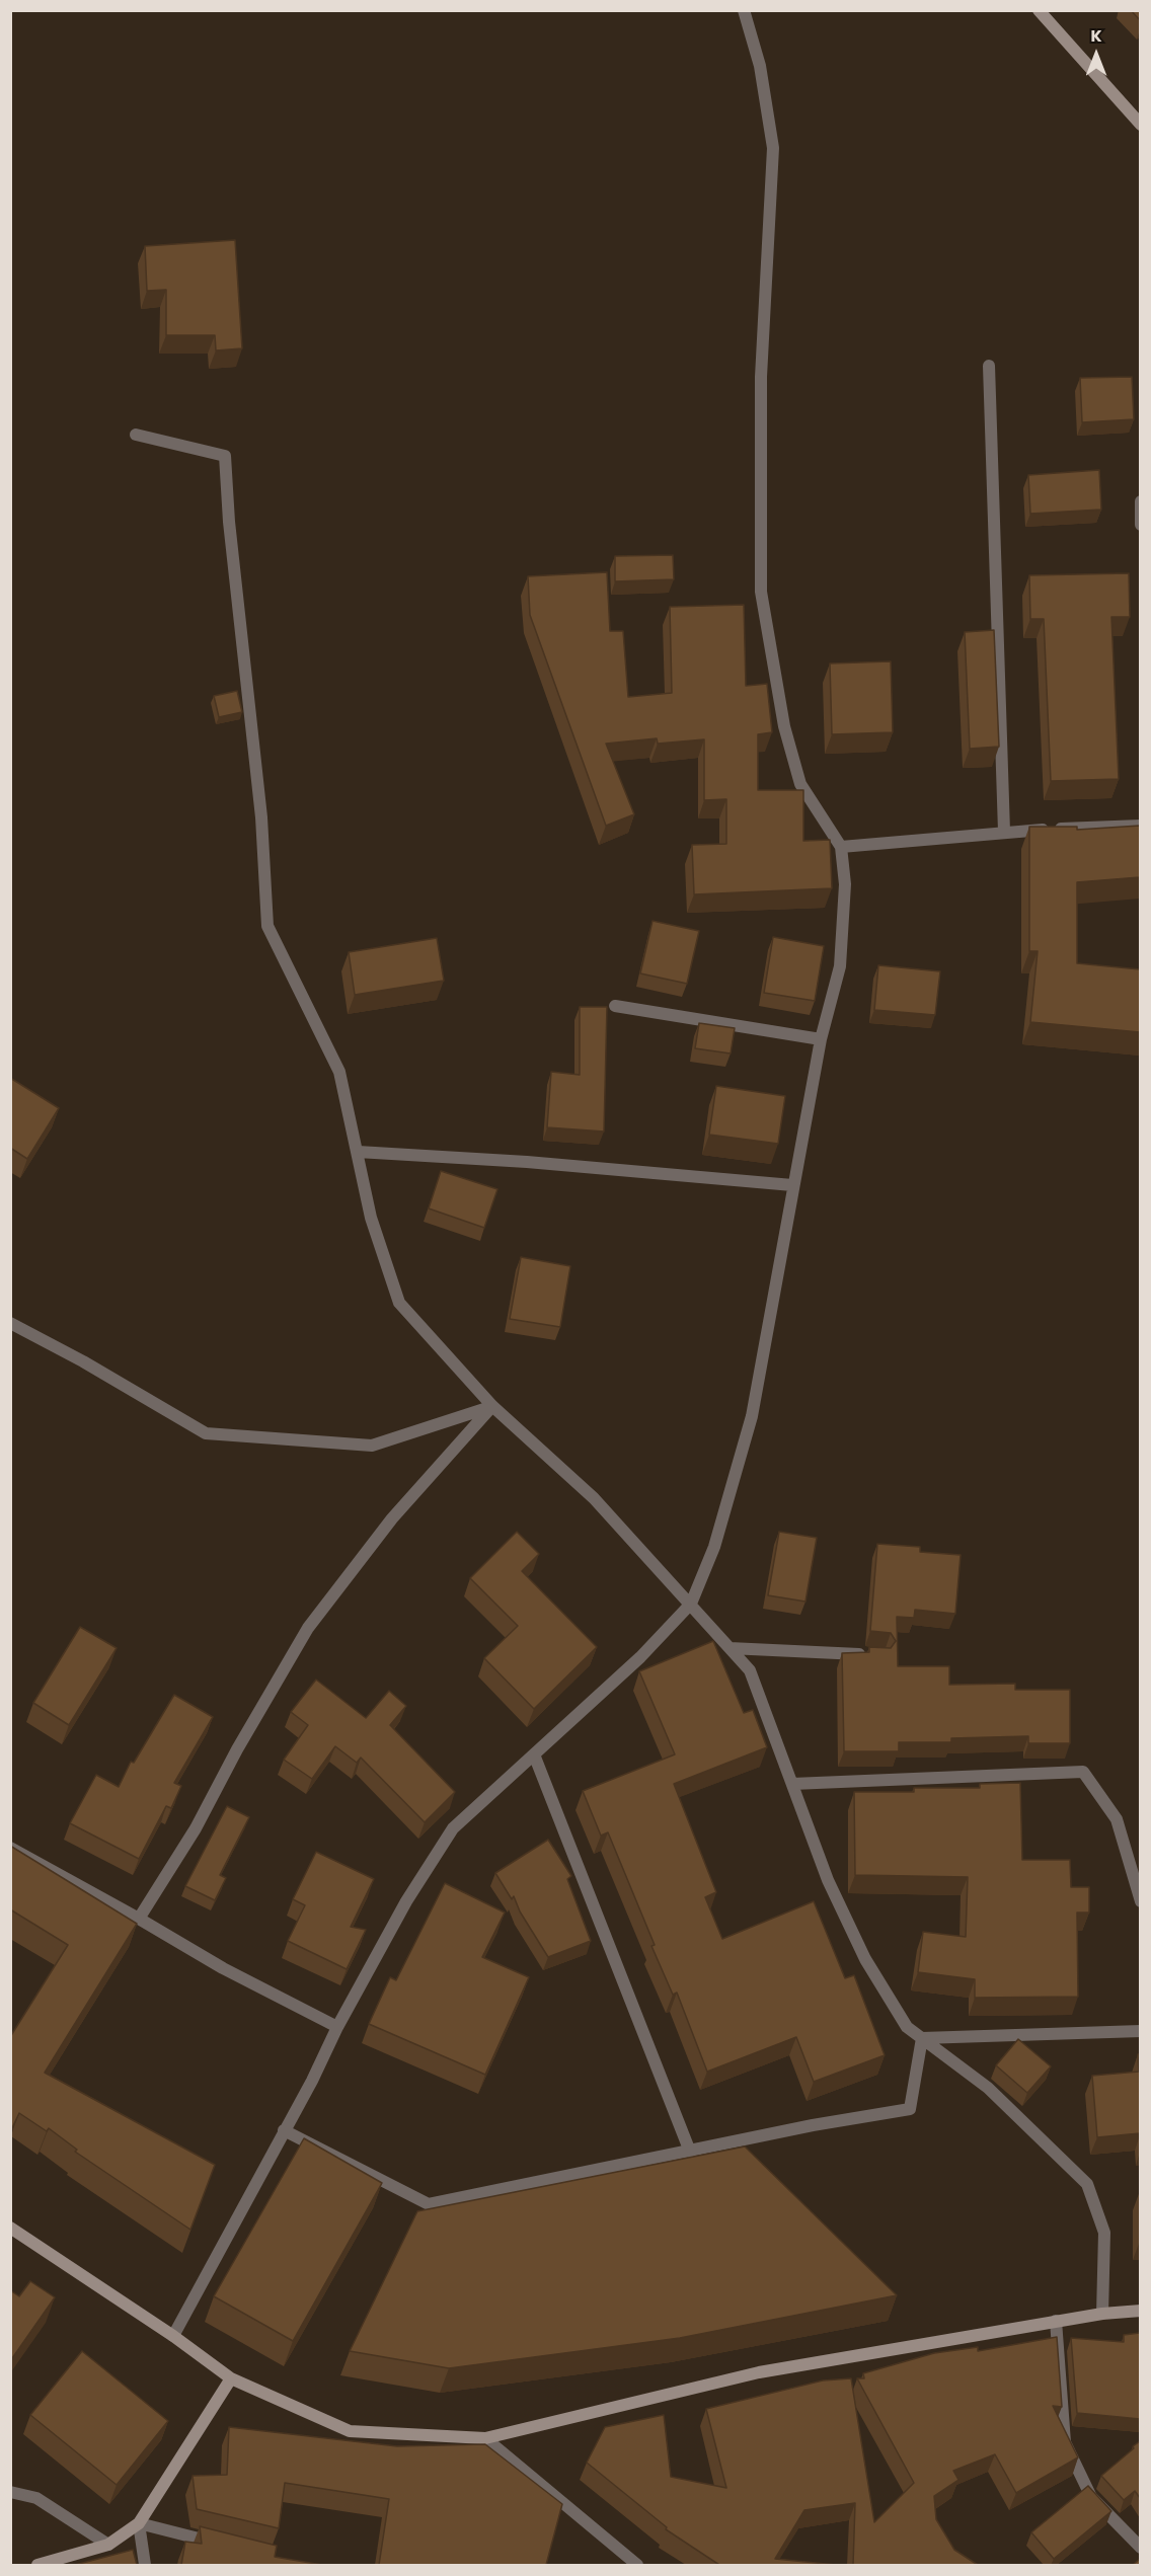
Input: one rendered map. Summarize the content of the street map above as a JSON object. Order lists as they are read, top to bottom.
{
  "north": "top"
}
